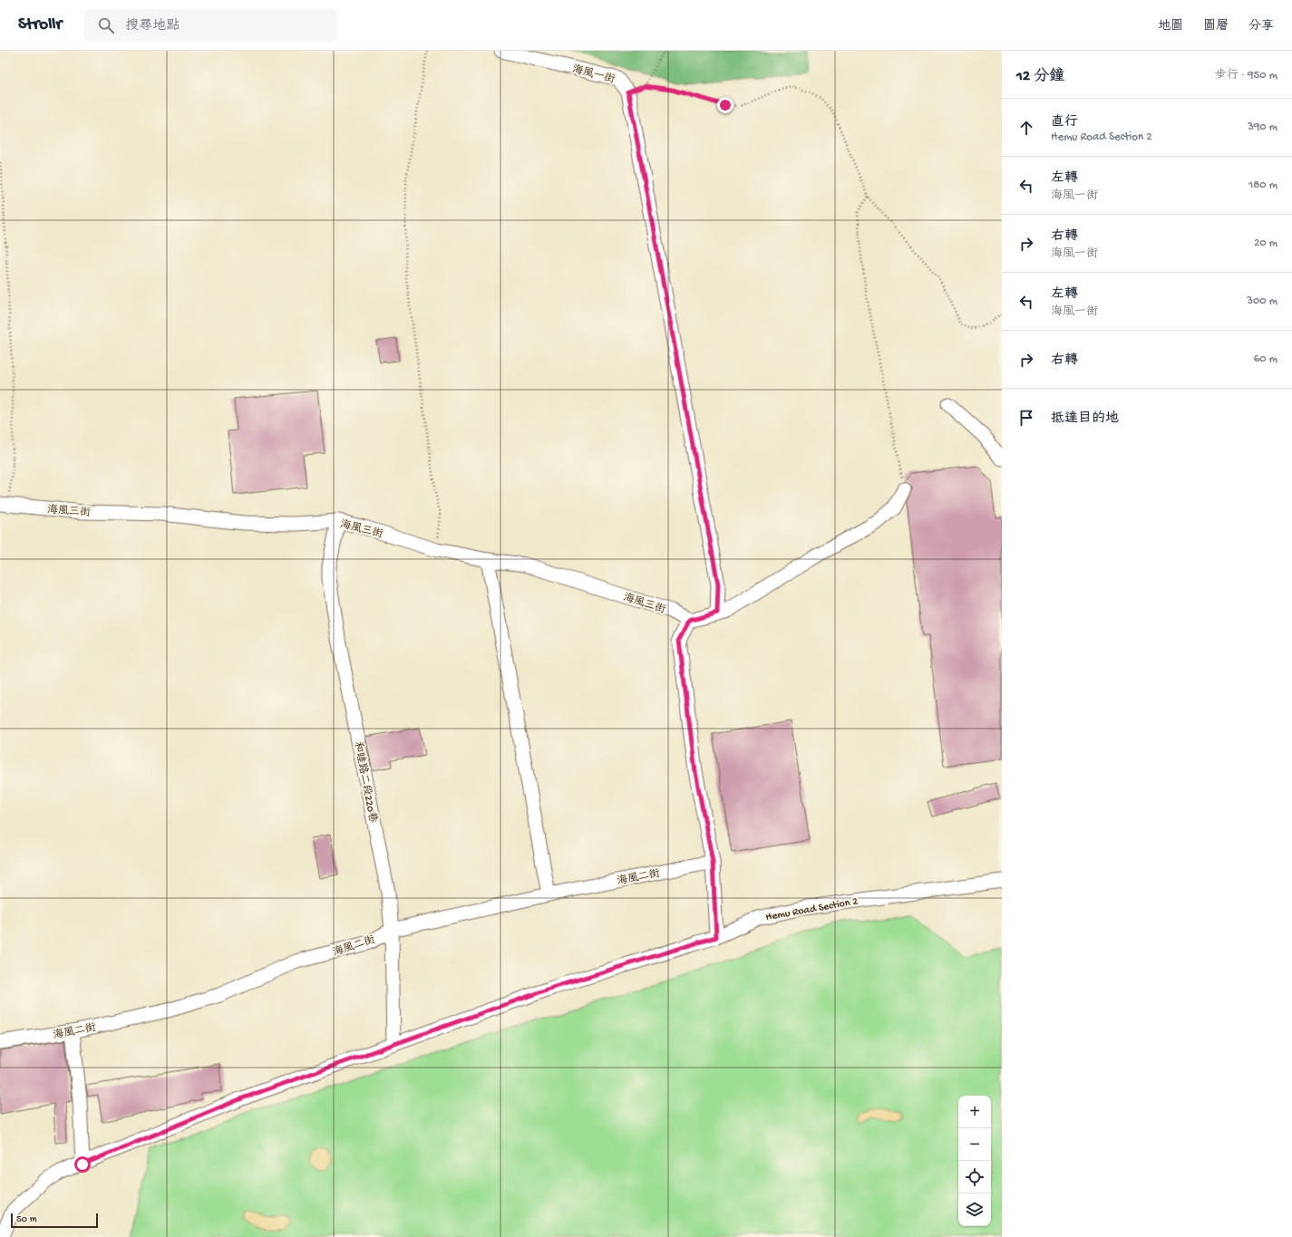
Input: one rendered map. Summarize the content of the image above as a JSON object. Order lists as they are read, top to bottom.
{
  "streets": {
    "street": [
      "海風一街",
      "海風三街",
      "和睦路二段220巷",
      "海風二街",
      "Hemu Road Section 2"
    ]
  },
  "crossings": [
    ["海風三街", "和睦路二段220巷"],
    ["和睦路二段220巷", "海風二街"],
    ["和睦路二段220巷", "Hemu Road Section 2"]
  ],
  "scale_bar": "50 m",
  "page": {
    "header": "Strollr",
    "search": "搜尋地點",
    "nav": ["地圖", "圖層", "分享"],
    "heading": ["12 分鐘", "步行 · 950 m"],
    "list": [
      ["直行", "Hemu Road Section 2", "390 m"],
      ["左轉", "海風一街", "180 m"],
      ["右轉", "海風一街", "20 m"],
      ["左轉", "海風一街", "300 m"],
      ["右轉", "60 m"],
      "抵達目的地"
    ],
    "map_buttons": ["+", "−"],
    "scale": "50 m"
  }
}
